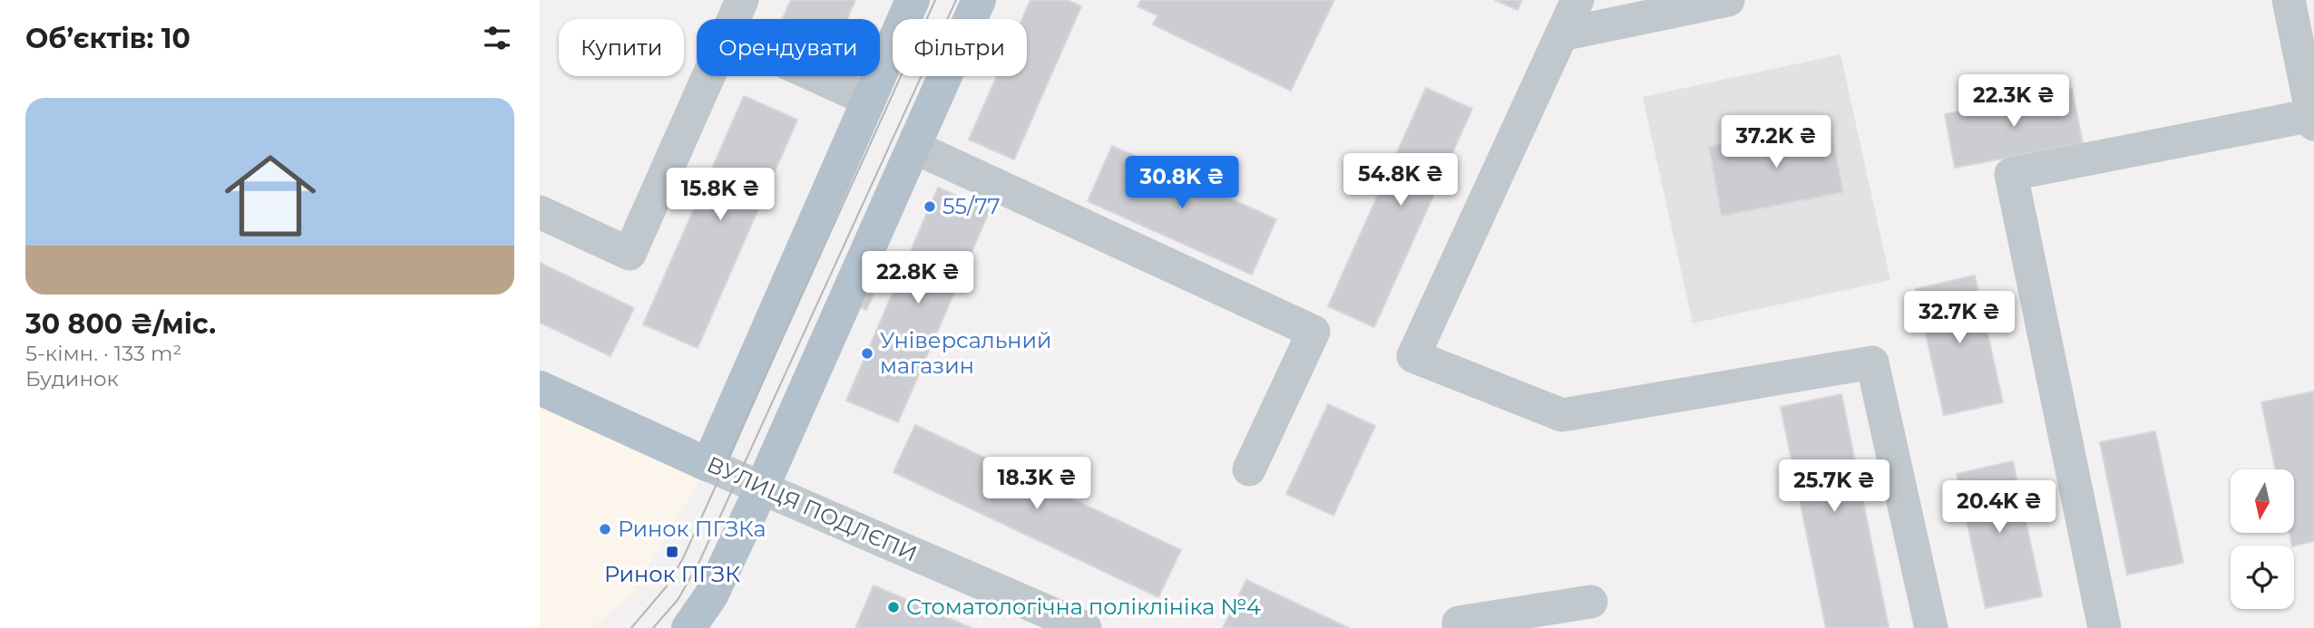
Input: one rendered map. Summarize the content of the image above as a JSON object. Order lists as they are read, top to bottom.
{
  "streets": {
    "main road": ["ВУЛИЦЯ ПОДЛЄПИ"]
  },
  "places": {
    "other": [
      "55/77",
      "Універсальний магазин",
      "Ринок ПГЗКа",
      "Стоматологічна поліклініка №4"
    ],
    "transit": ["Ринок ПГЗК"]
  },
  "north": "bottom",
  "page": {
    "heading": "Об’єктів: 10",
    "chip": ["Купити", "Орендувати", "Фільтри"],
    "price": [
      "22.3K ₴",
      "37.2K ₴",
      "54.8K ₴",
      "30.8K ₴",
      "15.8K ₴",
      "22.8K ₴",
      "32.7K ₴",
      "18.3K ₴",
      "25.7K ₴",
      "20.4K ₴"
    ],
    "list": [
      {
        "name": "30 800 ₴/міс.",
        "note": "5-кімн. · 133 m² · Будинок"
      }
    ]
  }
}
